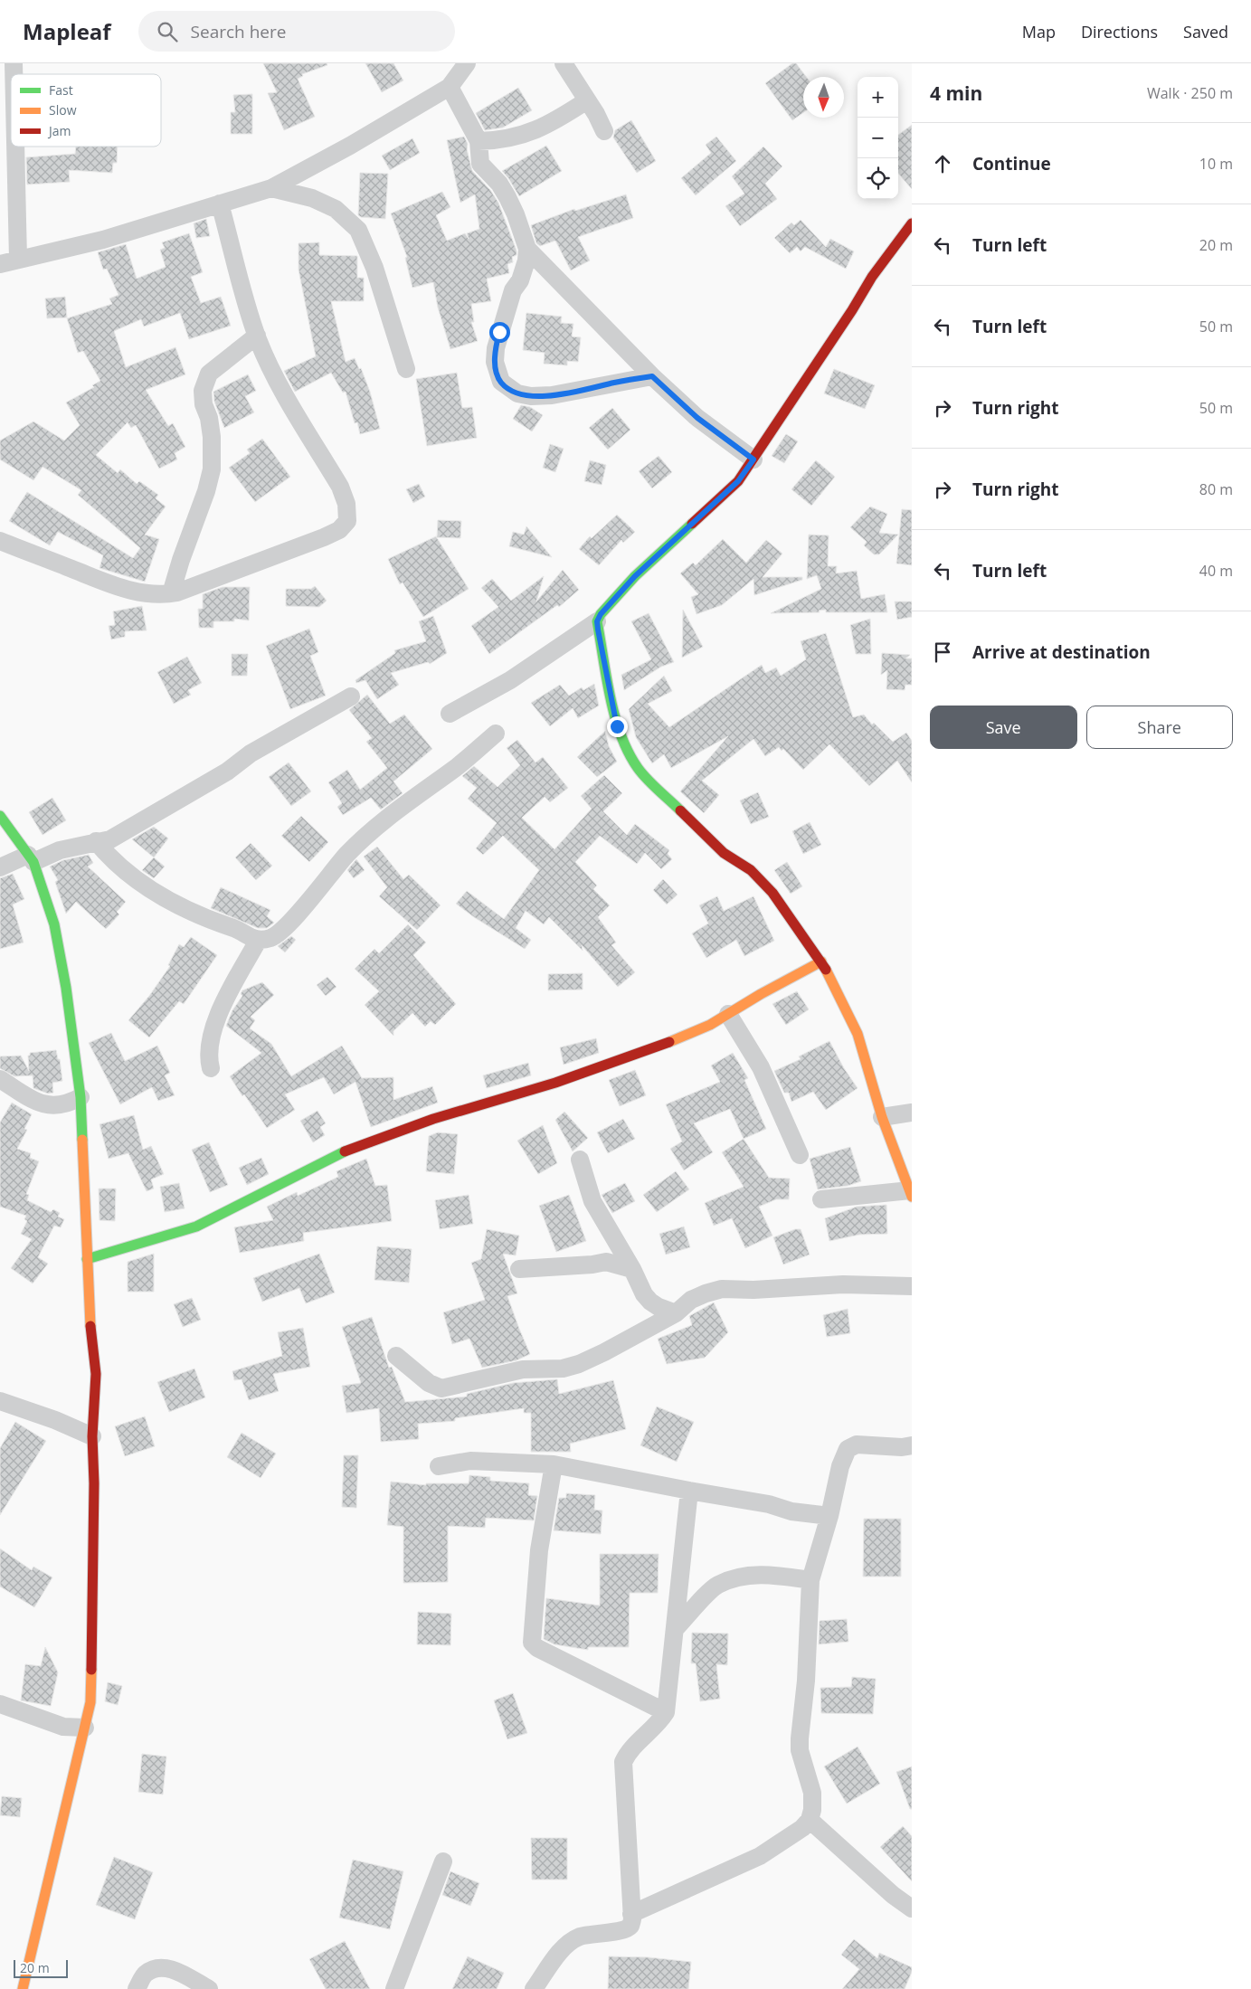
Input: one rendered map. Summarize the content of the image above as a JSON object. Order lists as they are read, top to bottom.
{
  "legend": ["Fast", "Slow", "Jam"],
  "scale_bar": "20 m",
  "north": "bottom",
  "page": {
    "header": "Mapleaf",
    "search": "Search here",
    "nav": ["Map", "Directions", "Saved"],
    "heading": ["4 min", "Walk · 250 m"],
    "map_buttons": ["+", "−"],
    "list": [
      ["Continue", "10 m"],
      ["Turn left", "20 m"],
      ["Turn left", "50 m"],
      ["Turn right", "50 m"],
      ["Turn right", "80 m"],
      ["Turn left", "40 m"],
      "Arrive at destination"
    ],
    "buttons": ["Save", "Share"],
    "scale": "20 m"
  }
}
